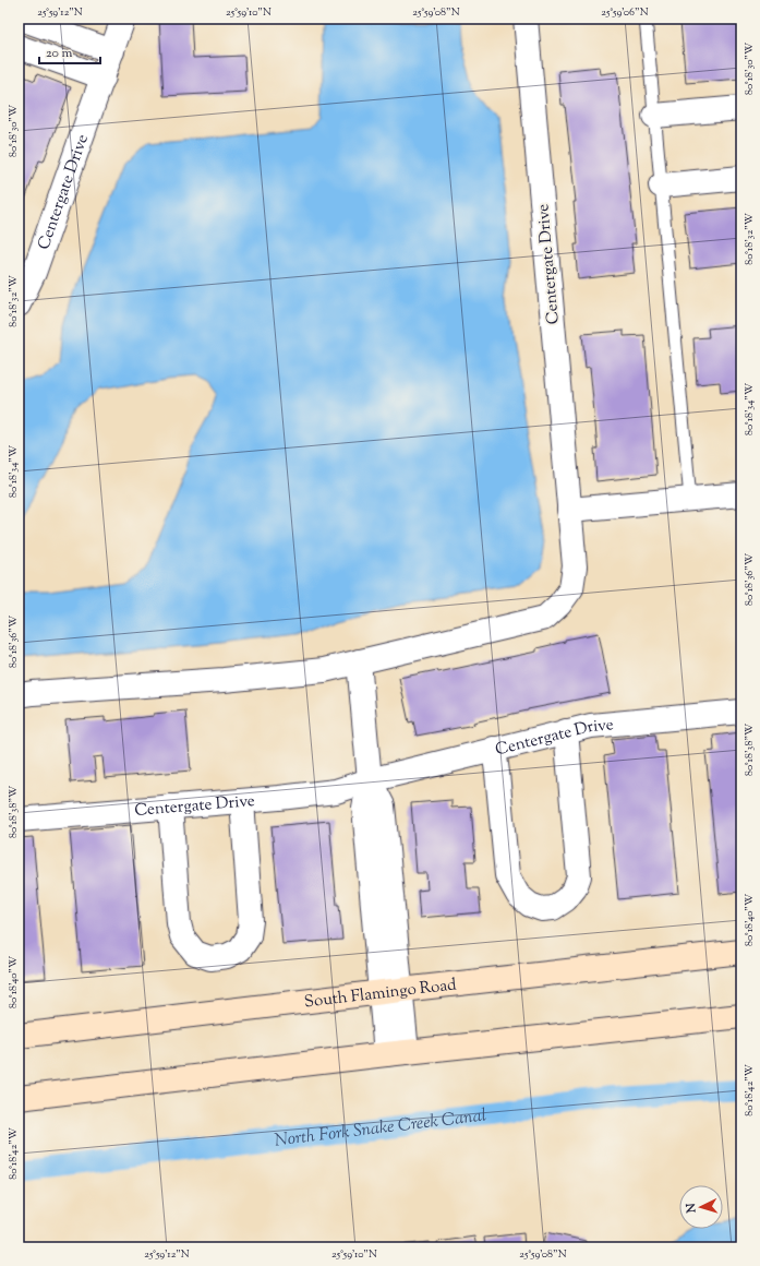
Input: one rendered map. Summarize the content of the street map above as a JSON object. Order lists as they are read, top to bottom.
{
  "streets": {
    "main road": ["South Flamingo Road"],
    "street": ["Centergate Drive"]
  },
  "water": ["North Fork Snake Creek Canal"],
  "scale_bar": "20 m",
  "north": "left",
  "coordinates": [
    "25°59'12\"N",
    "25°59'10\"N",
    "25°59'08\"N",
    "25°59'06\"N",
    "80°18'30\"W",
    "80°18'32\"W",
    "80°18'34\"W",
    "80°18'36\"W",
    "80°18'38\"W",
    "80°18'40\"W",
    "80°18'42\"W"
  ]
}
